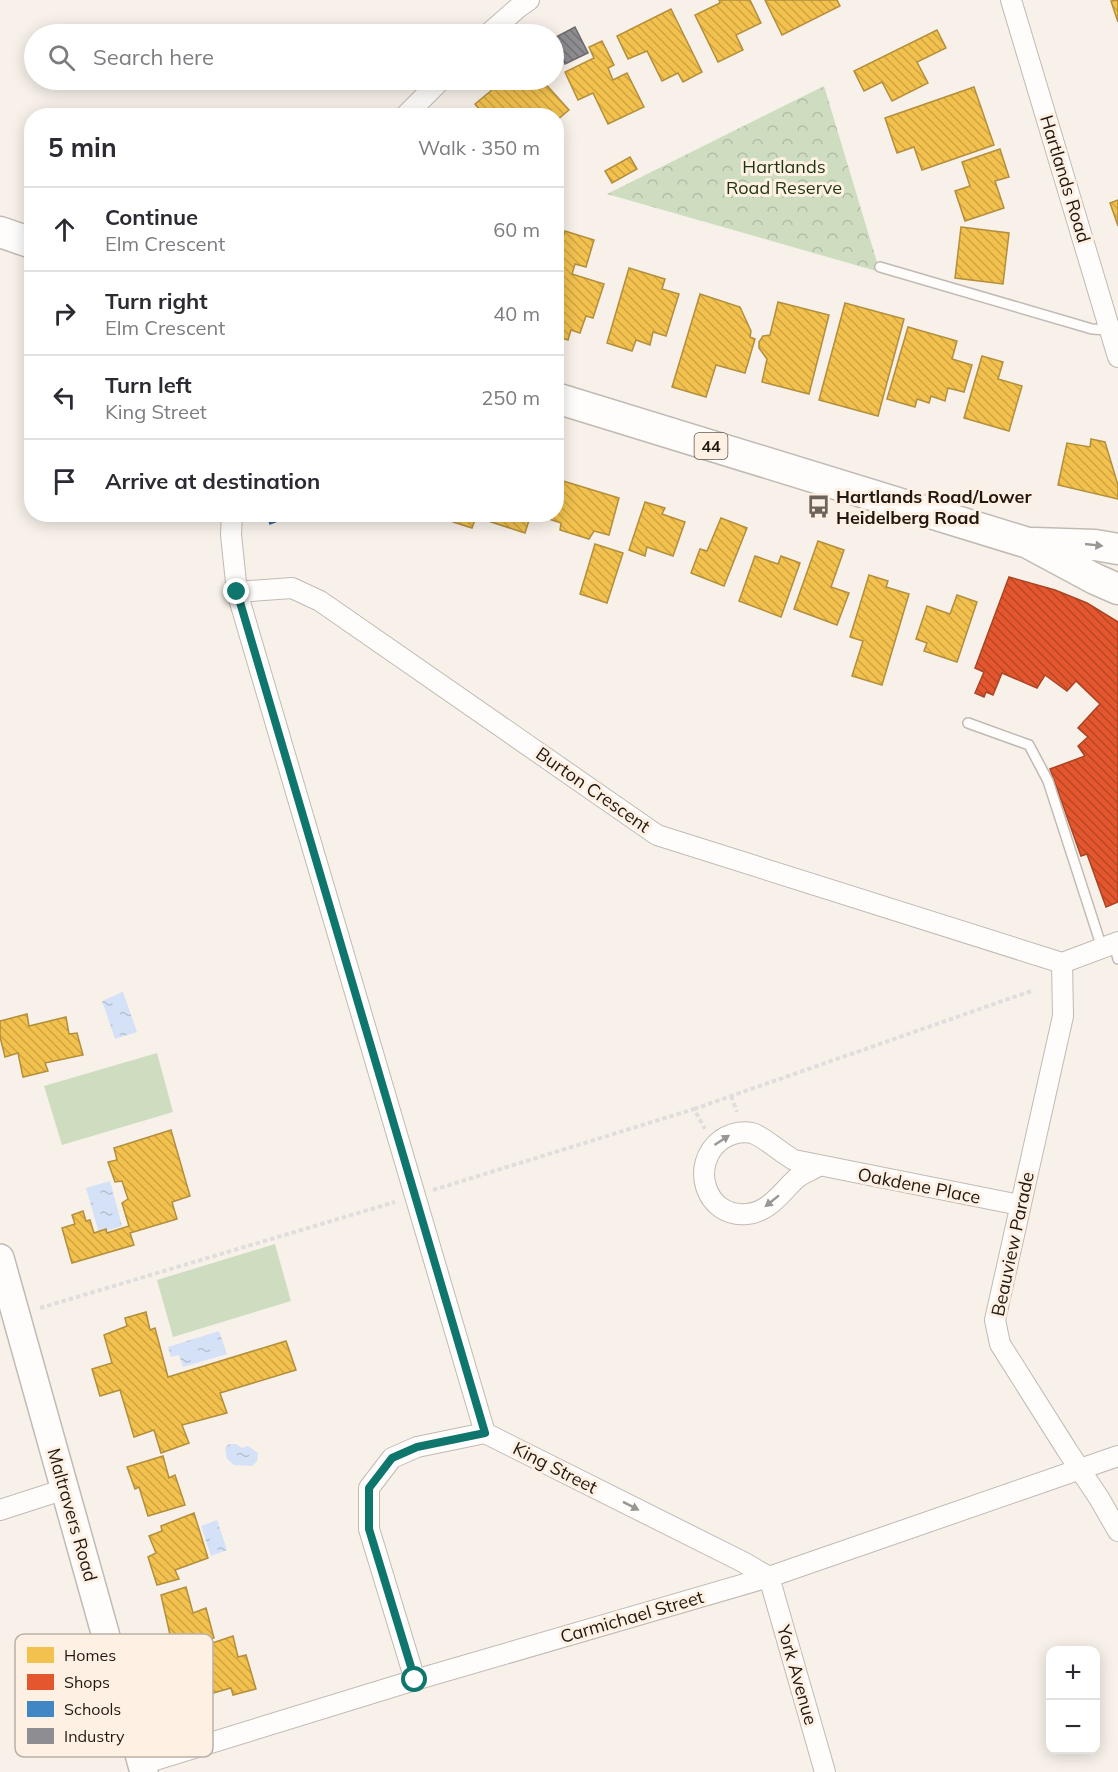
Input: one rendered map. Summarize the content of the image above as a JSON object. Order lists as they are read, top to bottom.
{
  "streets": {
    "main road": ["44"],
    "street": [
      "Hartlands Road",
      "Burton Crescent",
      "Oakdene Place",
      "Beauview Parade",
      "King Street",
      "Maltravers Road",
      "Carmichael Street",
      "York Avenue"
    ]
  },
  "crossings": [
    ["Burton Crescent", "Beauview Parade"],
    ["Oakdene Place", "Beauview Parade"],
    ["Beauview Parade", "Carmichael Street"],
    ["King Street", "Carmichael Street"],
    ["King Street", "York Avenue"],
    ["Carmichael Street", "York Avenue"]
  ],
  "one_way": ["King Street"],
  "parks": ["Hartlands Road Reserve"],
  "places": {
    "bus stop": ["Hartlands Road/Lower Heidelberg Road"]
  },
  "legend": [
    "Homes",
    "Shops",
    "Schools",
    "Industry"
  ],
  "page": {
    "search": "Search here",
    "heading": ["5 min", "Walk · 350 m"],
    "list": [
      ["Continue", "Elm Crescent", "60 m"],
      ["Turn right", "Elm Crescent", "40 m"],
      ["Turn left", "King Street", "250 m"],
      "Arrive at destination"
    ],
    "map_buttons": ["+", "−"]
  }
}
